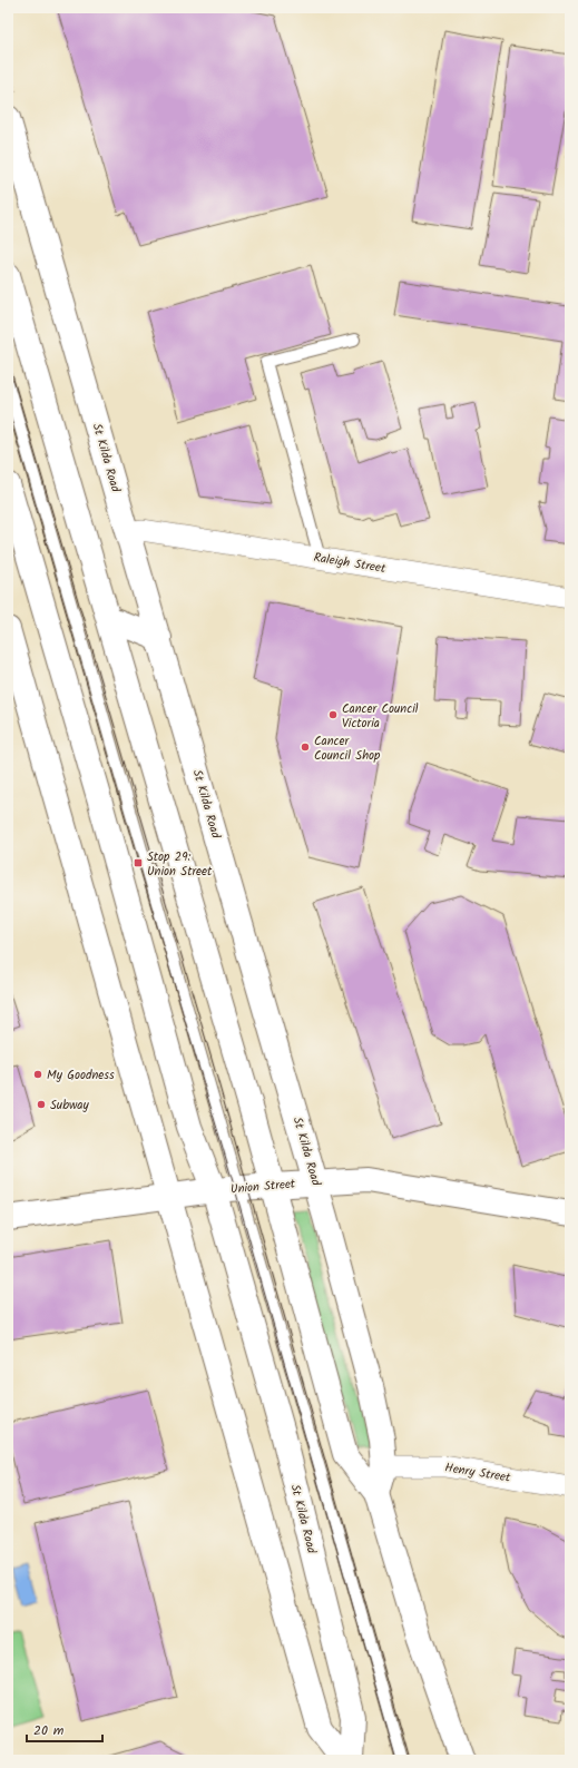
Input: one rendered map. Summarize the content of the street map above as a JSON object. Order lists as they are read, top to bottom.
{
  "streets": {
    "main road": ["St Kilda Road", "Union Street"],
    "street": ["Raleigh Street", "Henry Street"]
  },
  "crossings": [
    ["St Kilda Road", "Raleigh Street"],
    ["St Kilda Road", "Union Street"],
    ["St Kilda Road", "Henry Street"]
  ],
  "places": {
    "other": [
      "Cancer Council Victoria",
      "Cancer Council Shop",
      "My Goodness",
      "Subway"
    ],
    "transit": ["Stop 29: Union Street"]
  },
  "scale_bar": "20 m"
}
